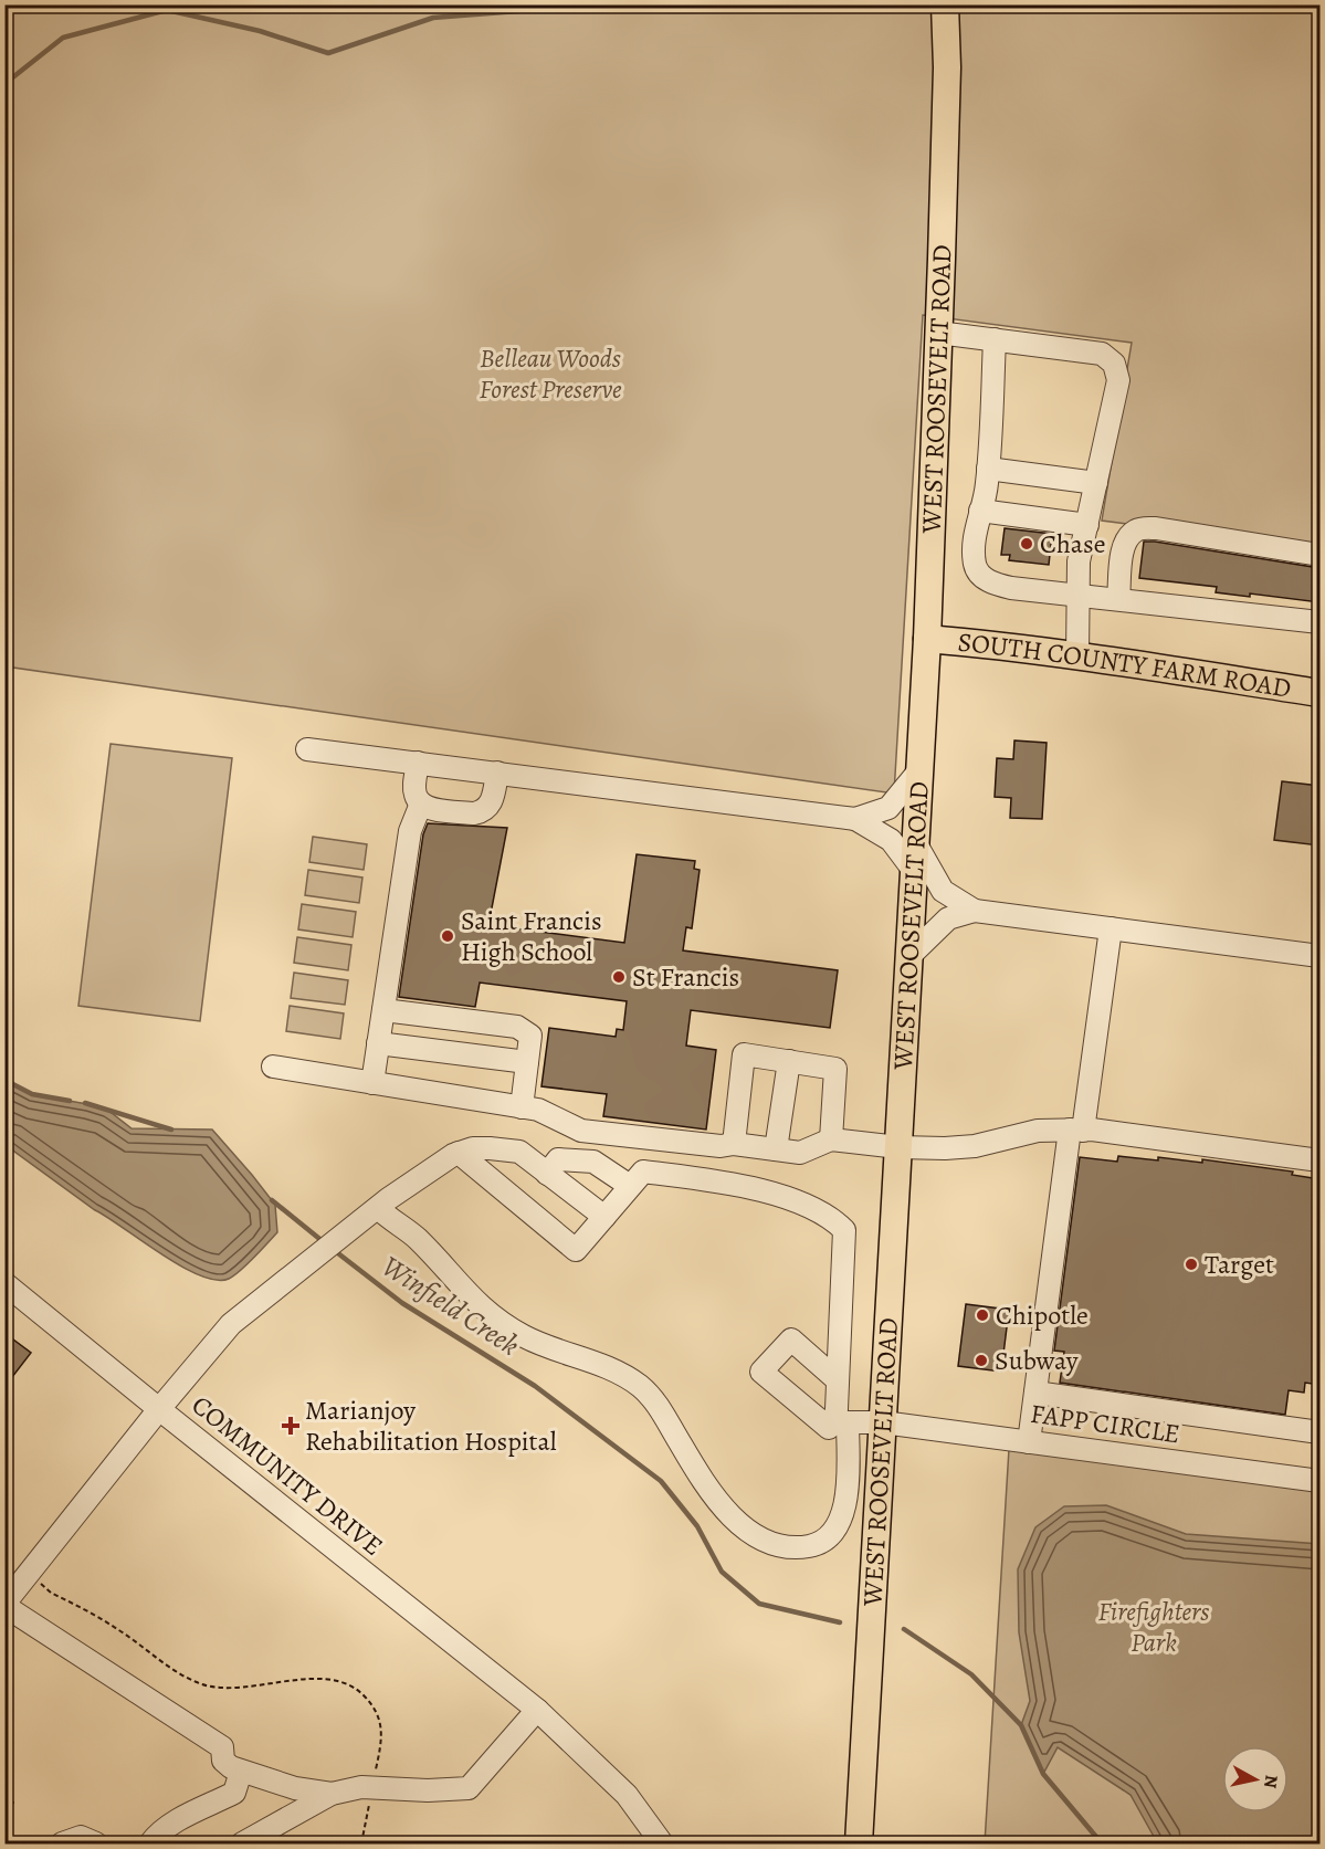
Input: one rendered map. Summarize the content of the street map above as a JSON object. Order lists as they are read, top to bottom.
{
  "streets": {
    "main road": ["WEST ROOSEVELT ROAD", "SOUTH COUNTY FARM ROAD"],
    "street": ["FAPP CIRCLE", "COMMUNITY DRIVE"]
  },
  "crossings": [
    ["WEST ROOSEVELT ROAD", "SOUTH COUNTY FARM ROAD"],
    ["WEST ROOSEVELT ROAD", "FAPP CIRCLE"]
  ],
  "water": ["Winfield Creek"],
  "parks": ["Belleau Woods Forest Preserve", "Firefighters Park"],
  "places": {
    "other": [
      "Chase",
      "Saint Francis High School",
      "St Francis",
      "Target",
      "Chipotle",
      "Subway"
    ],
    "health": ["Marianjoy Rehabilitation Hospital"]
  },
  "north": "right"
}
